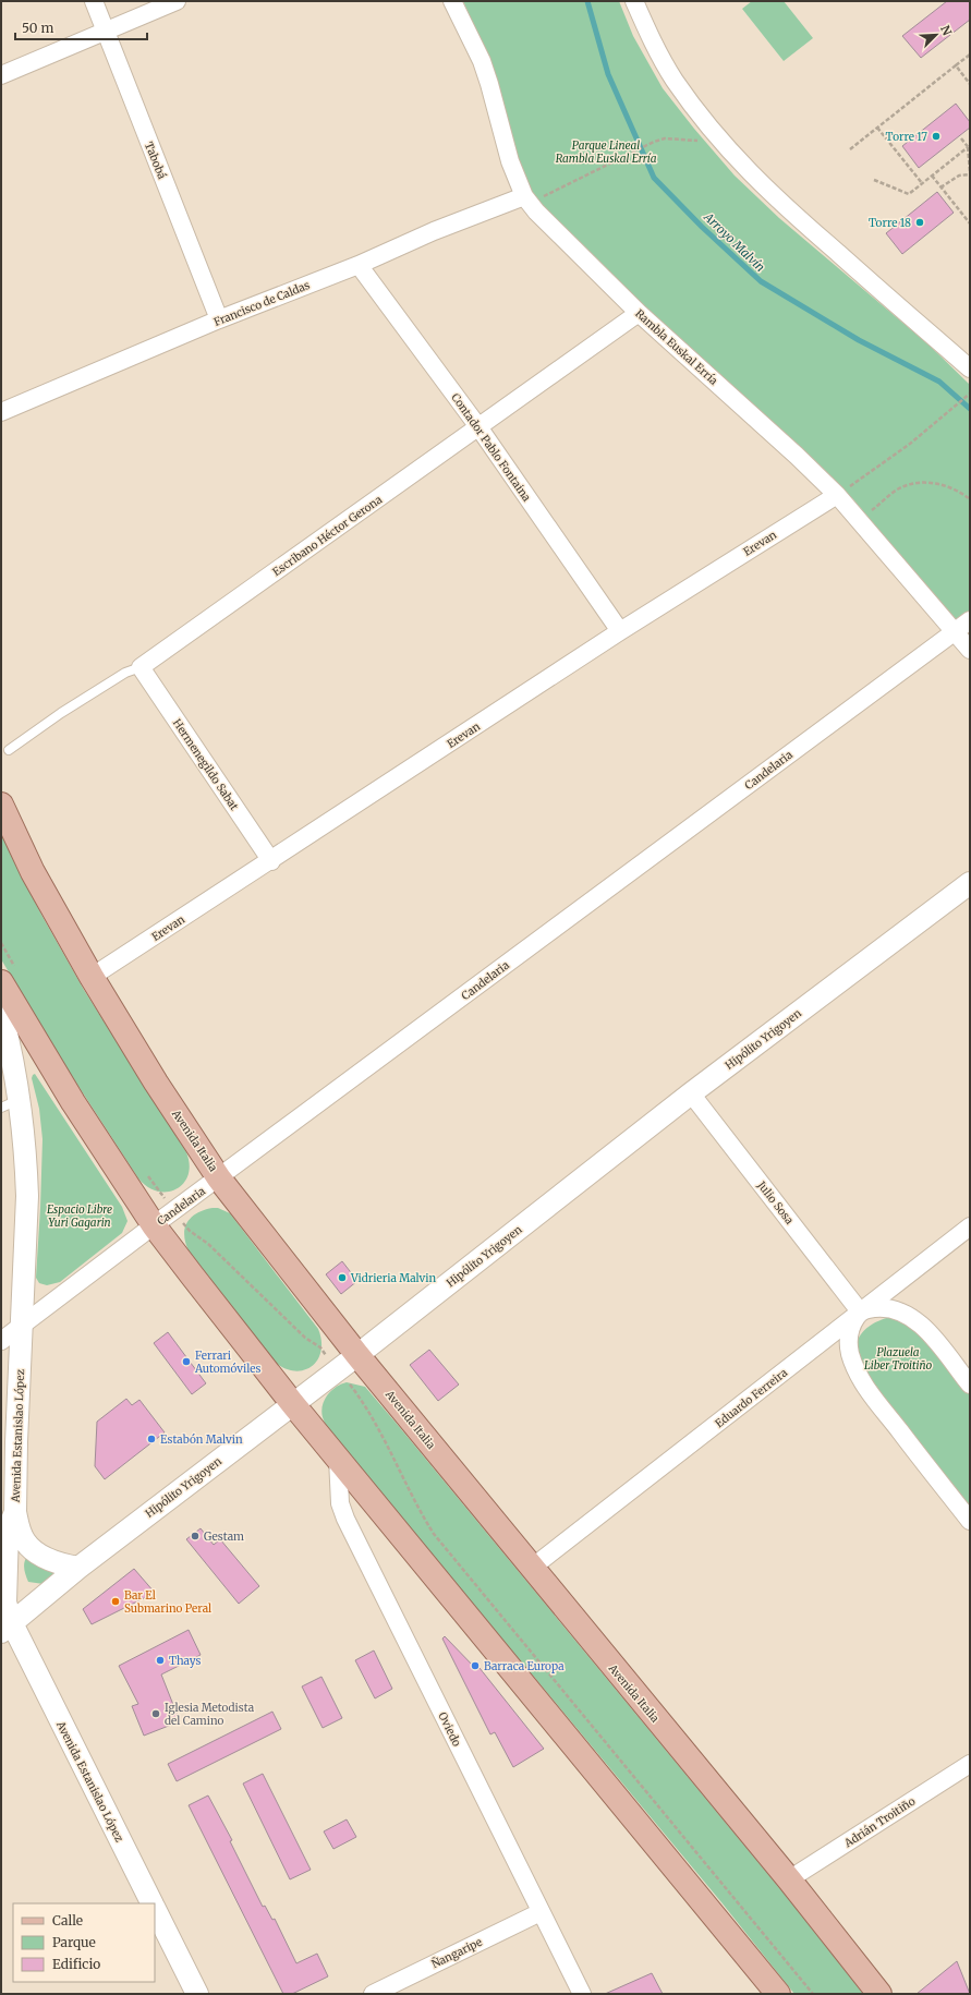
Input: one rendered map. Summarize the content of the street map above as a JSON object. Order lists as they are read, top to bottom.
{
  "streets": {
    "main road": ["Avenida Italia"],
    "street": [
      "Tabobá",
      "Francisco de Caldas",
      "Rambla Euskal Erría",
      "Contador Pablo Fontaina",
      "Escribano Héctor Gerona",
      "Erevan",
      "Hermenegildo Sabat",
      "Candelaria",
      "Hipólito Yrigoyen",
      "Julio Sosa",
      "Eduardo Ferreira",
      "Avenida Estanislao López",
      "Oviedo",
      "Adrián Troitiño",
      "Ñangaripe"
    ]
  },
  "crossings": [
    ["Tabobá", "Francisco de Caldas"],
    ["Francisco de Caldas", "Rambla Euskal Erría"],
    ["Francisco de Caldas", "Contador Pablo Fontaina"],
    ["Rambla Euskal Erría", "Escribano Héctor Gerona"],
    ["Rambla Euskal Erría", "Erevan"],
    ["Rambla Euskal Erría", "Candelaria"],
    ["Contador Pablo Fontaina", "Escribano Héctor Gerona"],
    ["Contador Pablo Fontaina", "Erevan"],
    ["Escribano Héctor Gerona", "Hermenegildo Sabat"],
    ["Erevan", "Hermenegildo Sabat"],
    ["Erevan", "Avenida Italia"],
    ["Candelaria", "Avenida Italia"],
    ["Candelaria", "Avenida Estanislao López"],
    ["Hipólito Yrigoyen", "Avenida Italia"],
    ["Hipólito Yrigoyen", "Julio Sosa"],
    ["Hipólito Yrigoyen", "Avenida Estanislao López"],
    ["Avenida Italia", "Eduardo Ferreira"],
    ["Avenida Italia", "Adrián Troitiño"],
    ["Julio Sosa", "Eduardo Ferreira"],
    ["Oviedo", "Ñangaripe"]
  ],
  "water": ["Arroyo Malvín"],
  "parks": ["Parque Lineal Rambla Euskal Erría", "Espacio Libre Yuri Gagarin", "Plazuela Liber Troitiño"],
  "places": [
    "Torre 17",
    "Torre 18",
    "Vidrieria Malvin",
    "Ferrari Automóviles",
    "Estabón Malvin",
    "Gestam",
    "Bar El Submarino Peral",
    "Thays",
    "Barraca Europa",
    "Iglesia Metodista del Camino"
  ],
  "legend": ["Calle", "Parque", "Edificio"],
  "scale_bar": "50 m",
  "north": "top right"
}
